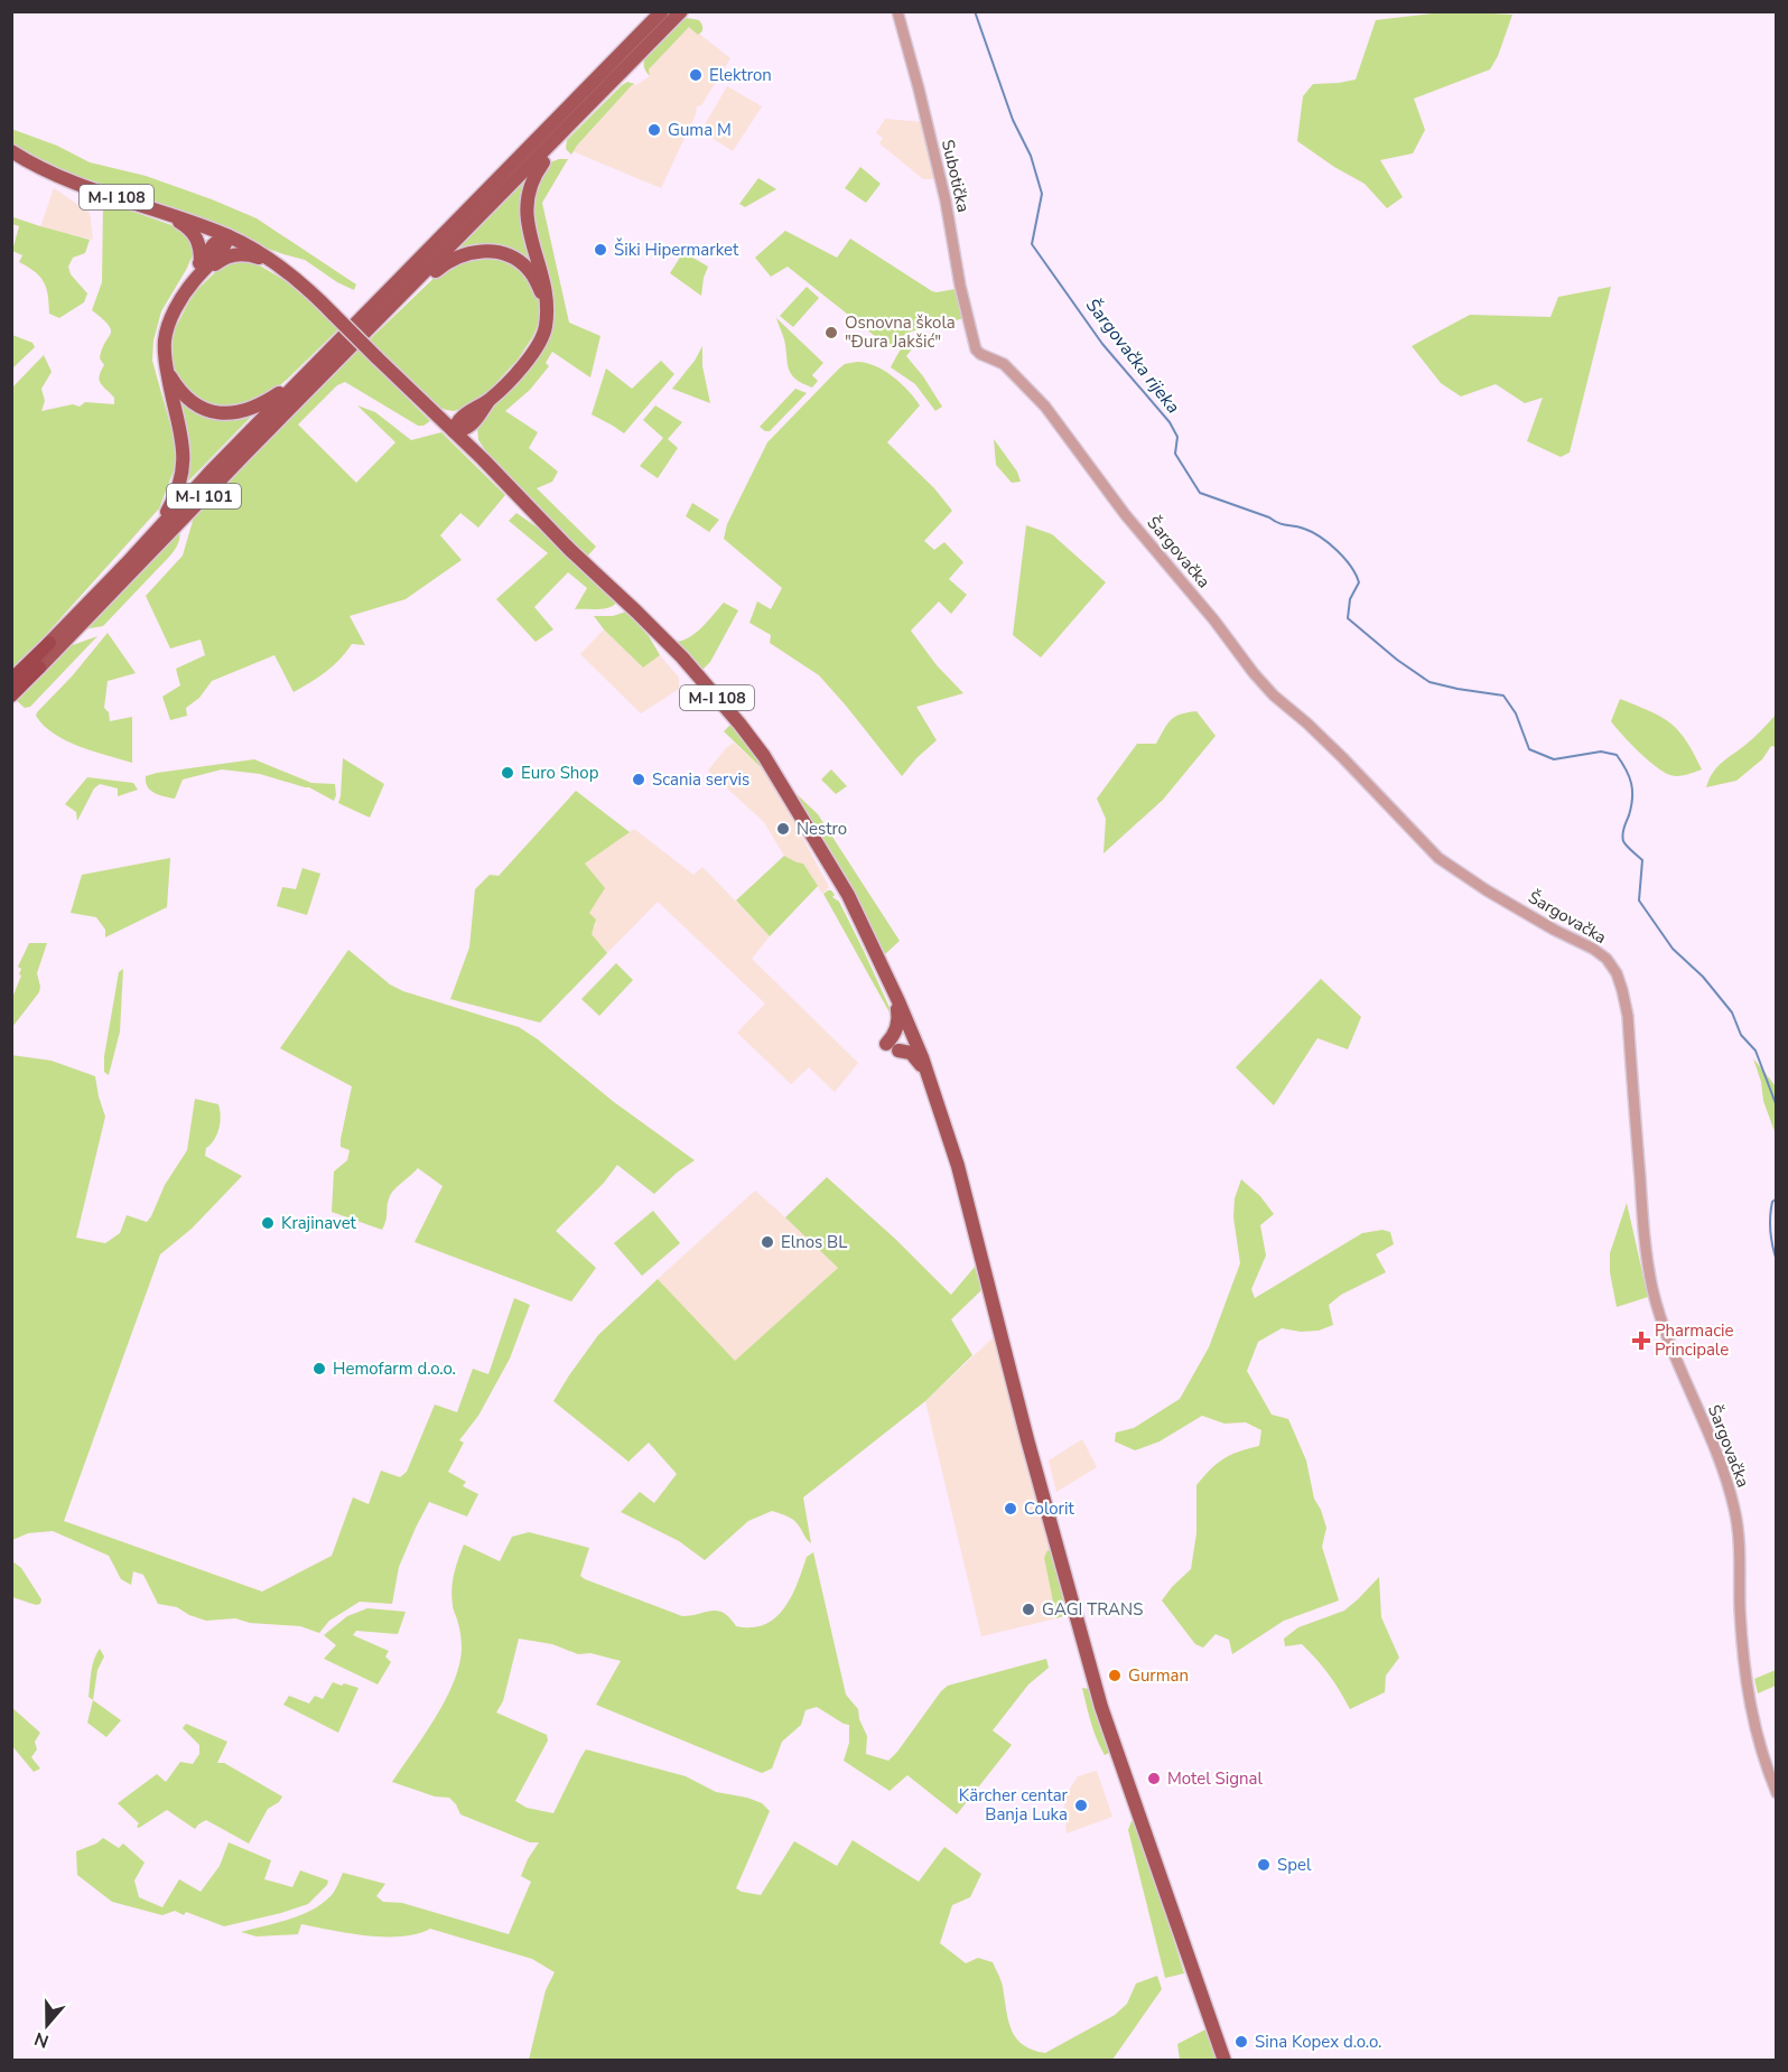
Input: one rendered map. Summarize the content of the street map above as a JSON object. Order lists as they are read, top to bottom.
{
  "streets": {
    "highway": ["M-I 101"],
    "main road": ["M-I 108"],
    "street": ["Subotička", "Šargovačka"]
  },
  "crossings": [
    ["Subotička", "Šargovačka"]
  ],
  "water": ["Šargovačka rijeka"],
  "places": {
    "other": [
      "Elektron",
      "Guma M",
      "Šiki Hipermarket",
      "Osnovna škola \"Đura Jakšić\"",
      "Euro Shop",
      "Scania servis",
      "Nestro",
      "Krajinavet",
      "Elnos BL",
      "Hemofarm d.o.o.",
      "Colorit",
      "GAGI TRANS",
      "Gurman",
      "Motel Signal",
      "Kärcher centar Banja Luka",
      "Spel",
      "Sina Kopex d.o.o."
    ],
    "health": ["Pharmacie Principale"]
  },
  "north": "bottom"
}
